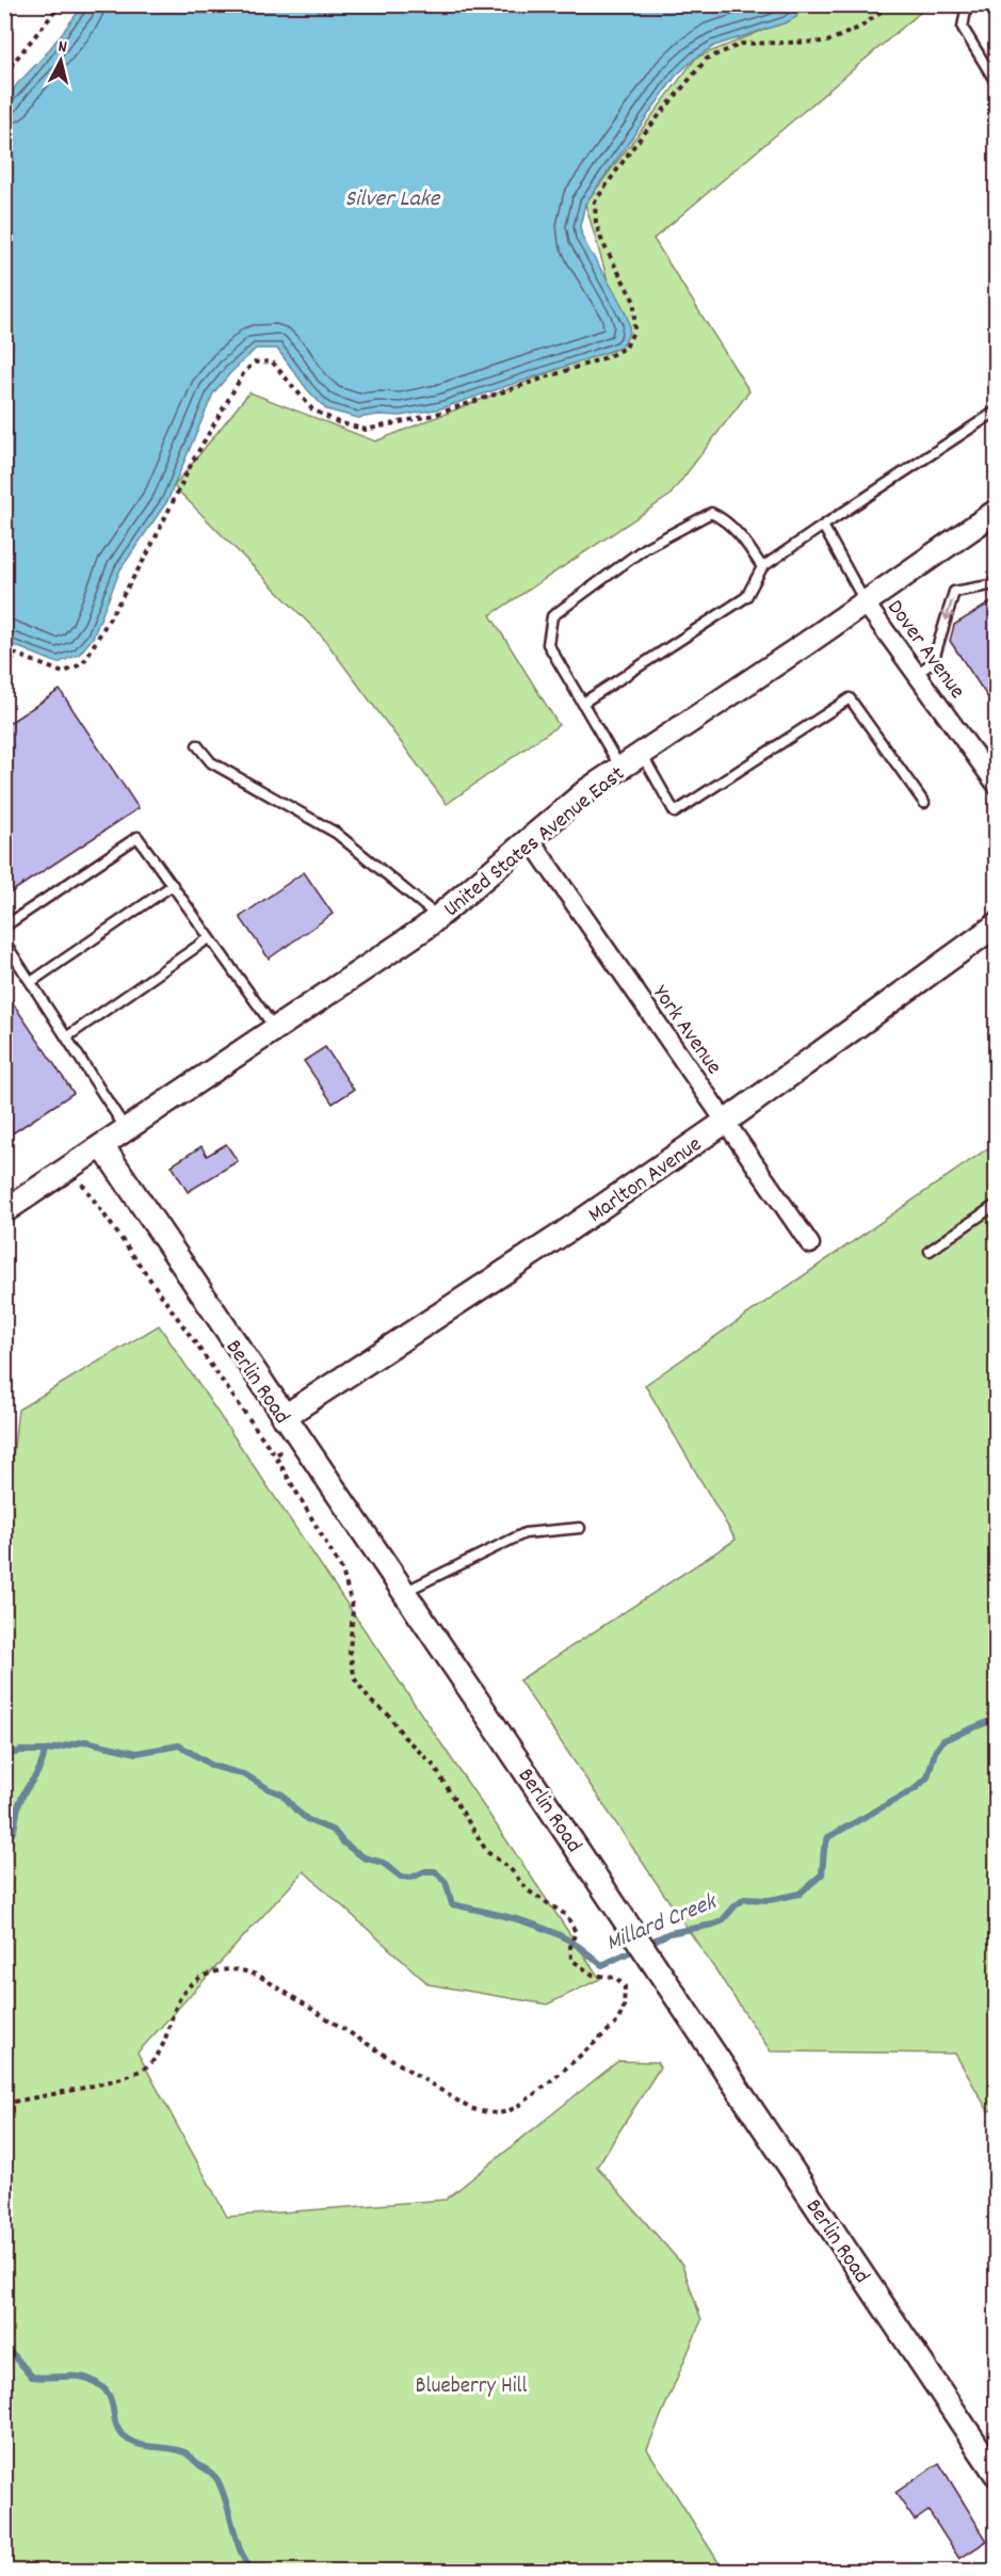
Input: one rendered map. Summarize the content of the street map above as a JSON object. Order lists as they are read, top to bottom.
{
  "streets": {
    "street": [
      "Dover Avenue",
      "United States Avenue East",
      "York Avenue",
      "Marlton Avenue",
      "Berlin Road"
    ]
  },
  "crossings": [
    ["Dover Avenue", "United States Avenue East"],
    ["United States Avenue East", "York Avenue"],
    ["United States Avenue East", "Berlin Road"],
    ["York Avenue", "Marlton Avenue"],
    ["Marlton Avenue", "Berlin Road"]
  ],
  "water": ["Silver Lake", "Millard Creek"],
  "parks": ["Blueberry Hill"],
  "north": "top"
}
